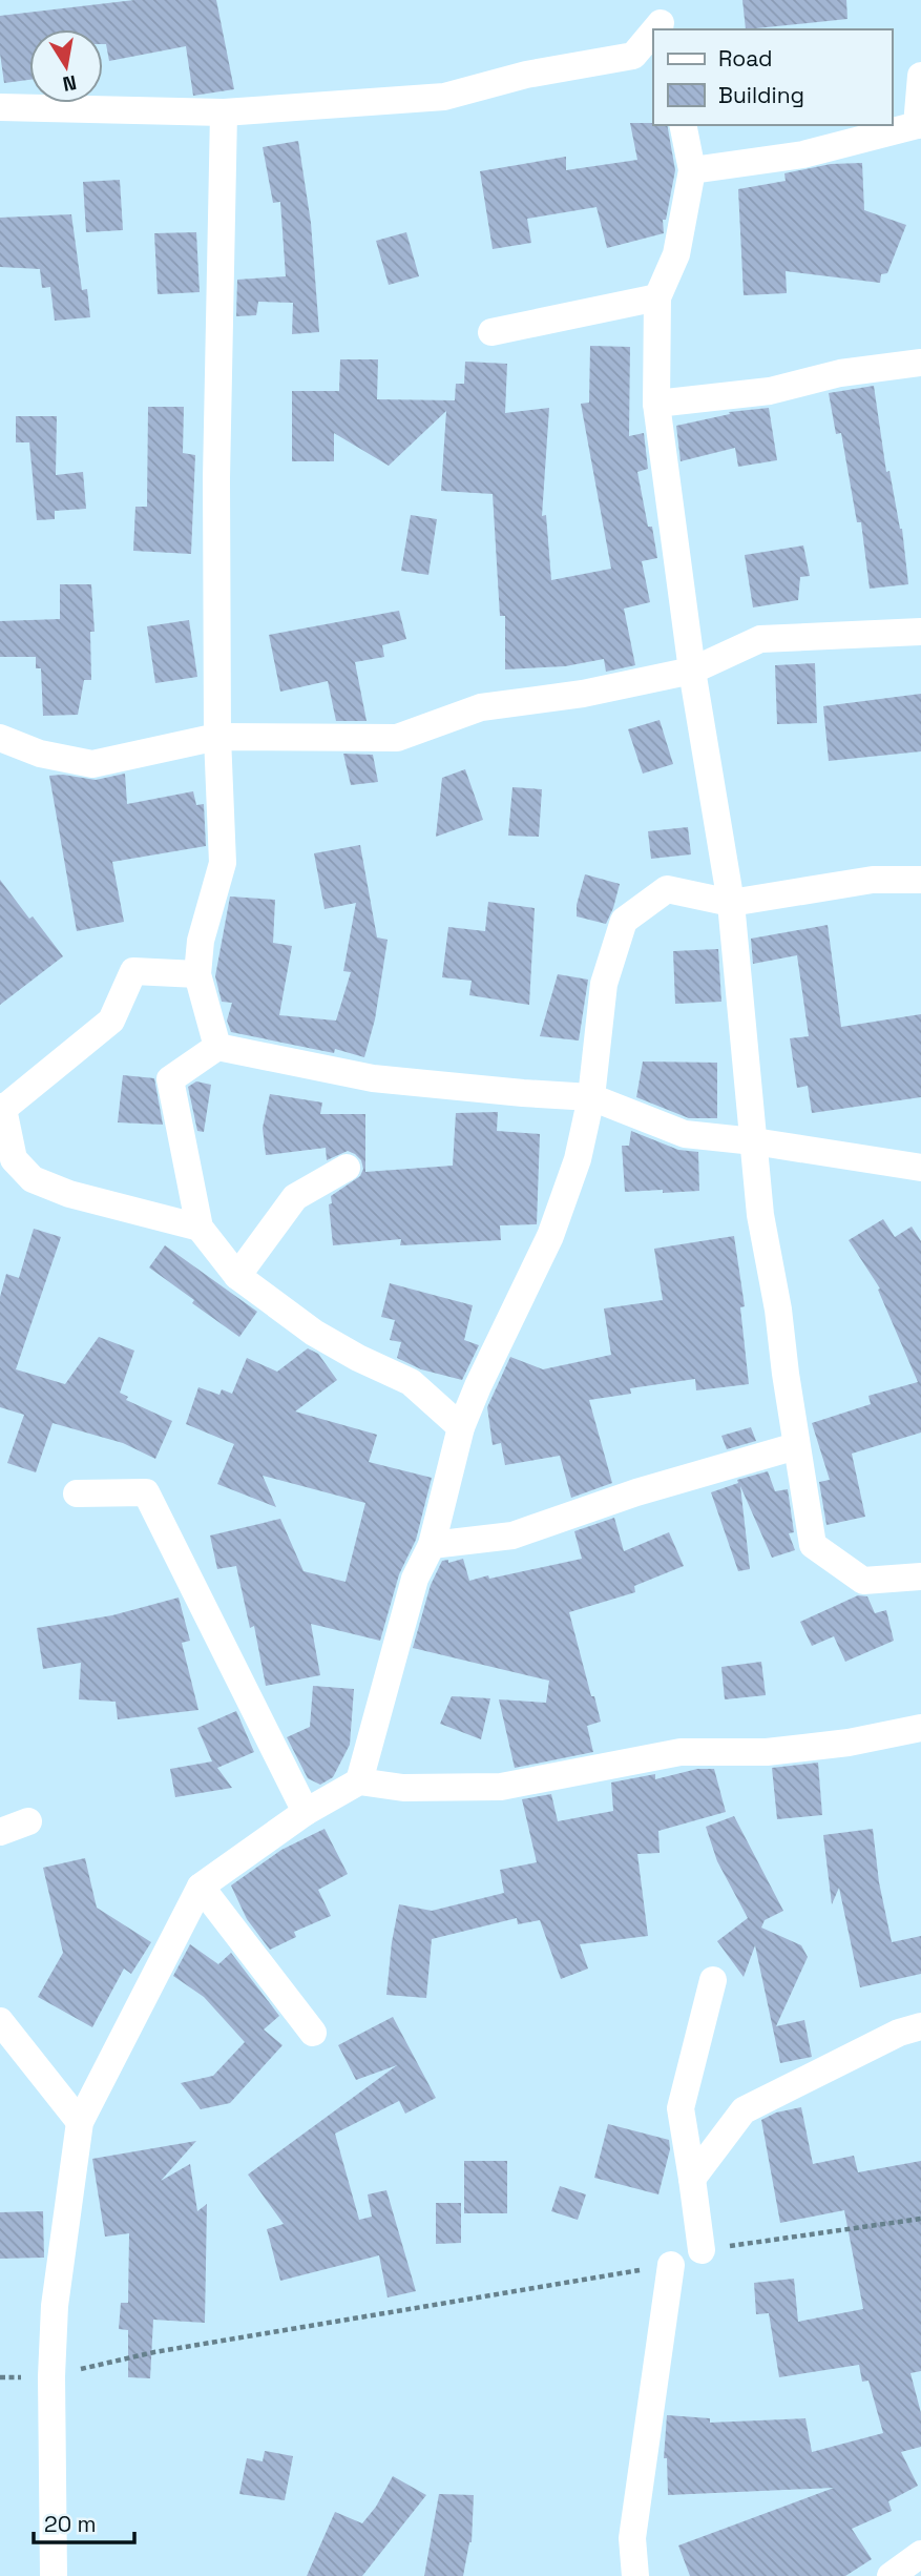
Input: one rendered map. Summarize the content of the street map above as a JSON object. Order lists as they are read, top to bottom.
{
  "legend": ["Road", "Building"],
  "scale_bar": "20 m",
  "north": "bottom"
}
